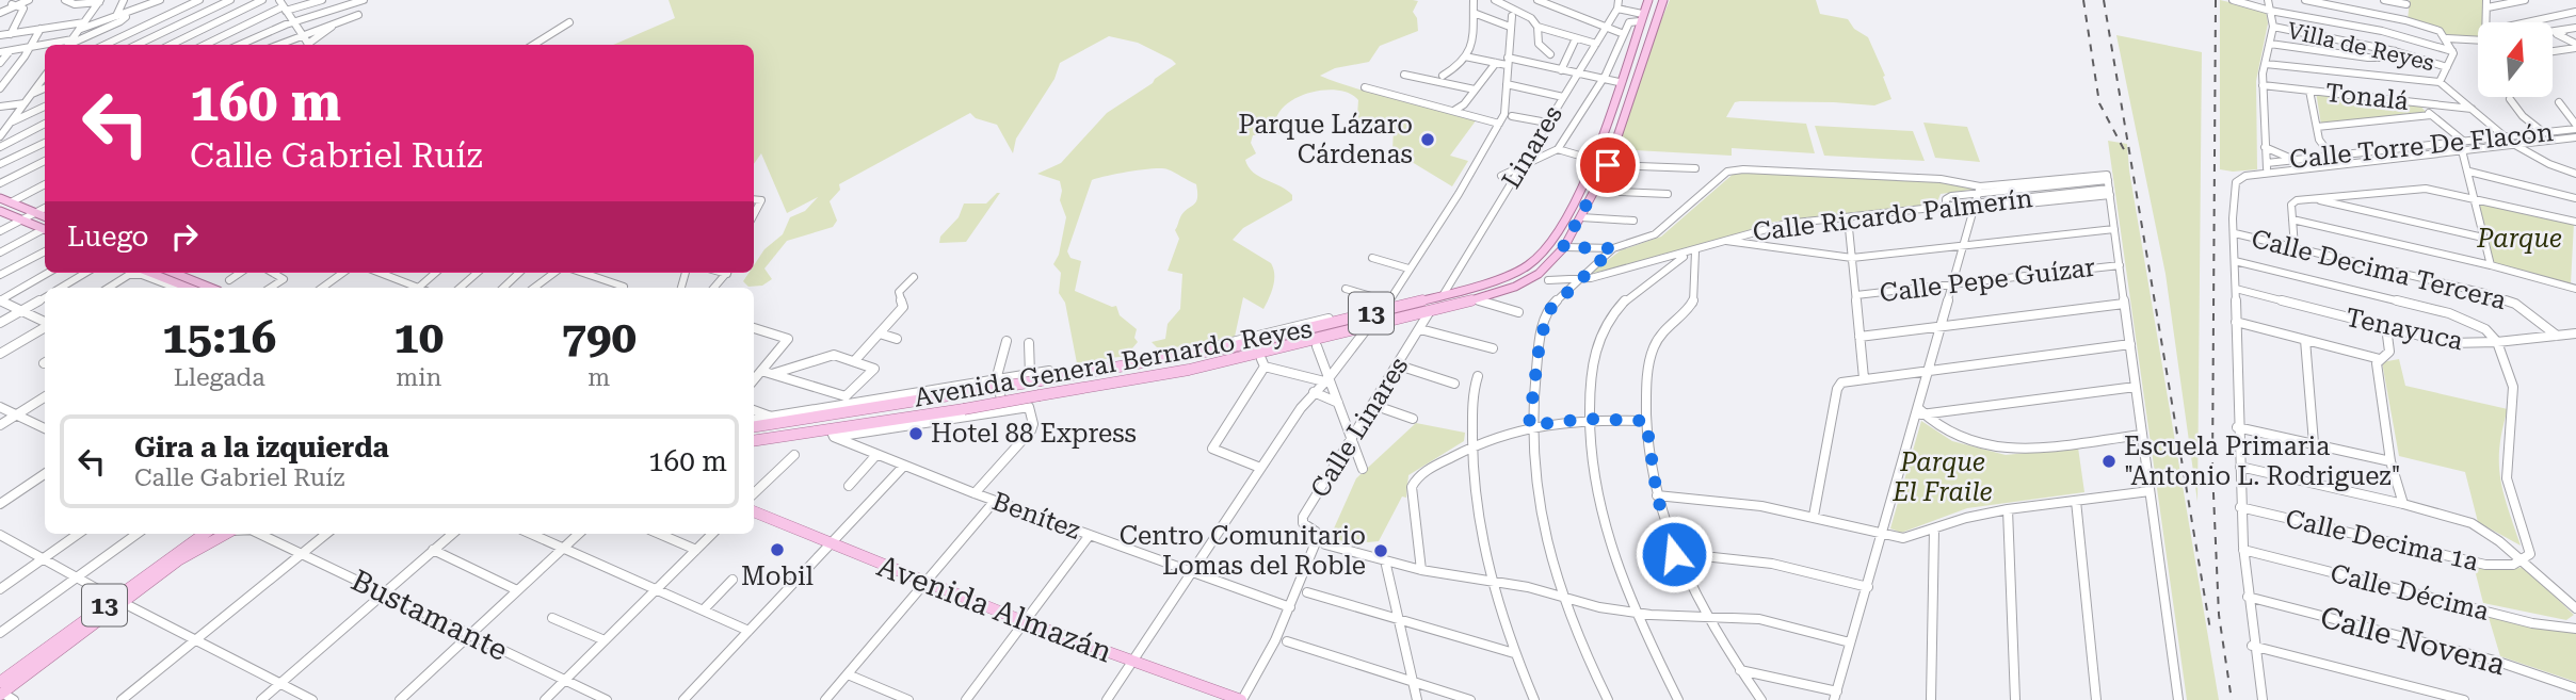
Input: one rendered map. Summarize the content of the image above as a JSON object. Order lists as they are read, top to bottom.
{
  "streets": {
    "main road": ["13", "Avenida General Bernardo Reyes", "Avenida Almazán"],
    "street": [
      "Villa de Reyes",
      "Tonalá",
      "Calle Torre De Flacón",
      "Linares",
      "Calle Ricardo Palmerín",
      "Calle Decima Tercera",
      "Calle Pepe Guízar",
      "Tenayuca",
      "Calle Linares",
      "Benítez",
      "Calle Decima 1a",
      "Calle Décima",
      "Bustamante",
      "Calle Novena"
    ]
  },
  "crossings": [
    ["Linares", "Avenida General Bernardo Reyes"],
    ["Calle Decima Tercera", "Tenayuca"],
    ["13", "Avenida General Bernardo Reyes"],
    ["Avenida General Bernardo Reyes", "Calle Linares"],
    ["Avenida General Bernardo Reyes", "Benítez"],
    ["Calle Linares", "Benítez"],
    ["Calle Linares", "Avenida Almazán"]
  ],
  "parks": ["Parque", "Parque El Fraile"],
  "places": [
    "Parque Lázaro Cárdenas",
    "Hotel 88 Express",
    "Escuela Primaria \"Antonio L. Rodriguez\"",
    "Mobil",
    "Centro Comunitario Lomas del Roble"
  ],
  "north": "top",
  "page": {
    "turn": ["160 m", "Calle Gabriel Ruíz"],
    "then": "Luego",
    "eta": [
      "15:16",
      "Llegada",
      "10",
      "min",
      "790",
      "m"
    ],
    "list": [
      {
        "name": "Gira a la izquierda",
        "note": "Calle Gabriel Ruíz",
        "value": "160 m"
      }
    ]
  }
}
